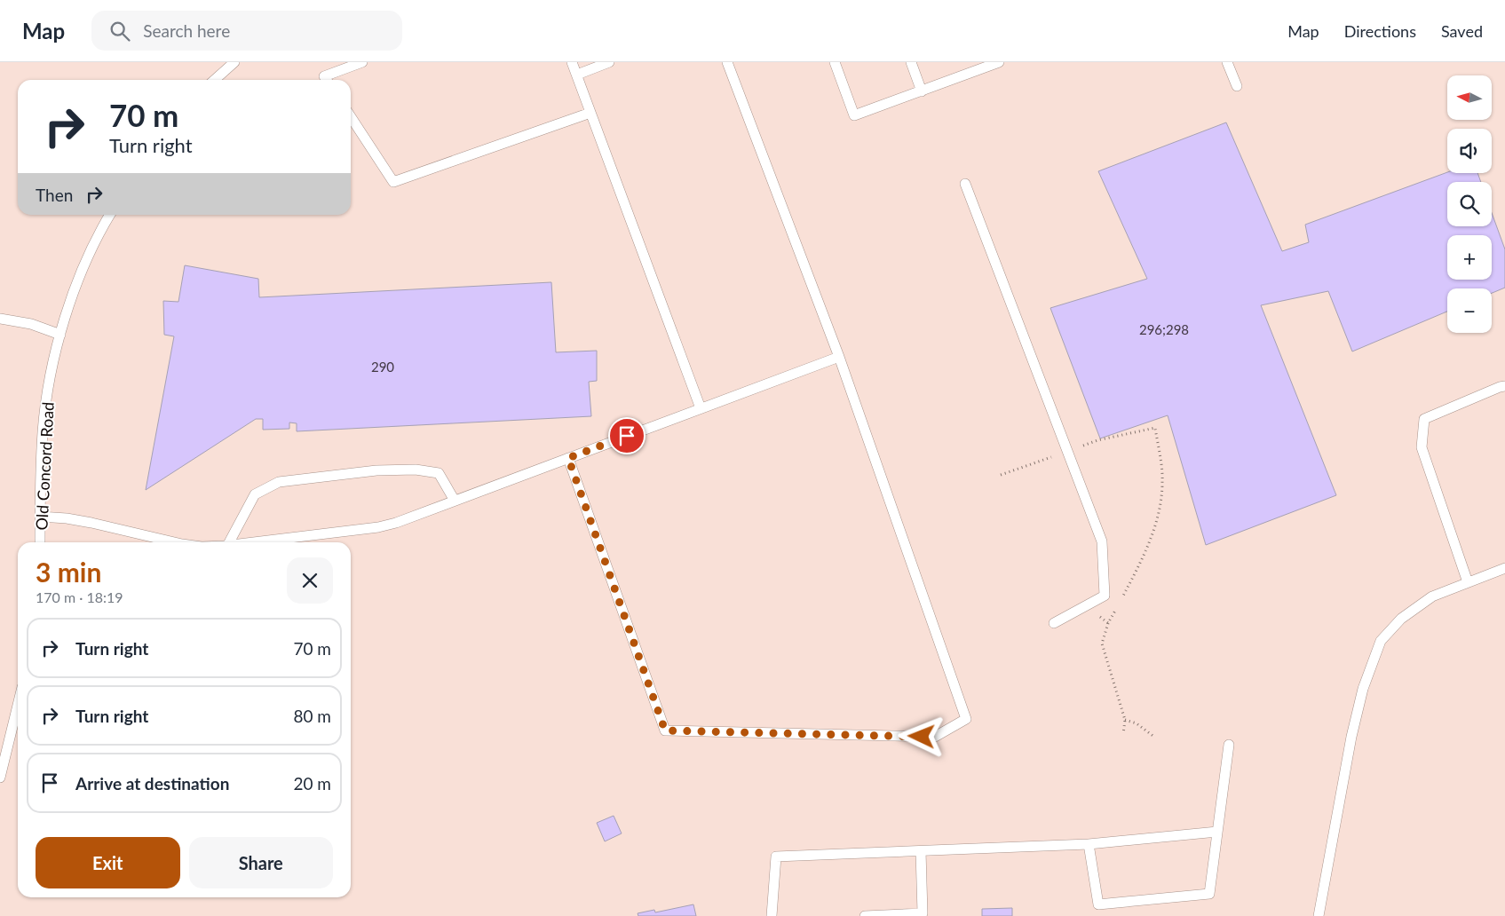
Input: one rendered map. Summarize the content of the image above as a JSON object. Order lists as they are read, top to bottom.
{
  "streets": {
    "lane": ["Old Concord Road"]
  },
  "house_numbers": ["296;298", "290"],
  "north": "left",
  "page": {
    "header": "Map",
    "search": "Search here",
    "nav": ["Map", "Directions", "Saved"],
    "map_buttons": ["+", "−"],
    "turn": ["70 m", "Turn right"],
    "then": "Then",
    "heading": ["3 min", "170 m · 18:19"],
    "list": [
      {
        "name": "Turn right",
        "value": "70 m"
      },
      {
        "name": "Turn right",
        "value": "80 m"
      },
      {
        "name": "Arrive at destination",
        "value": "20 m"
      }
    ],
    "buttons": ["Exit", "Share"]
  }
}
